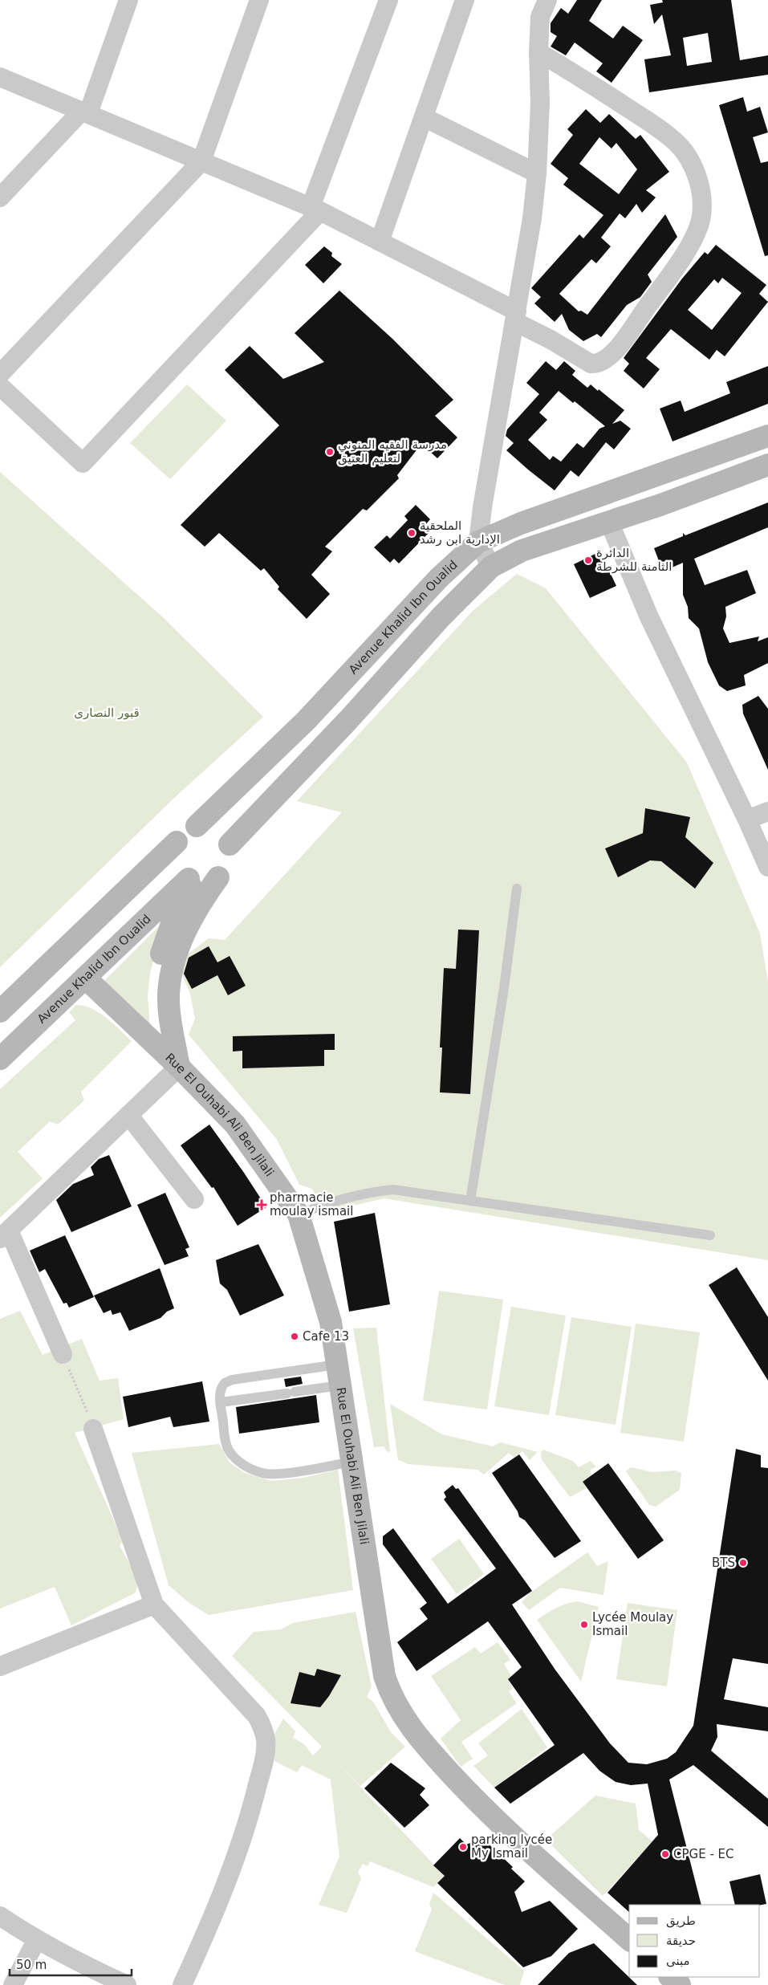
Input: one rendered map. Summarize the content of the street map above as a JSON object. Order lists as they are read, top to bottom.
{
  "streets": {
    "main road": ["Avenue Khalid Ibn Oualid", "Rue El Ouhabi Ali Ben Jilali"]
  },
  "crossings": [
    ["Avenue Khalid Ibn Oualid", "Rue El Ouhabi Ali Ben Jilali"]
  ],
  "parks": ["قبور النصارى"],
  "places": {
    "other": [
      "مدرسة الفقيه المنوني لتعليم العتيق",
      "الملحقية الإدارية ابن رشد",
      "الدائرة الثامنة للشرطة",
      "Cafe 13",
      "BTS",
      "Lycée Moulay Ismail",
      "parking lycée My Ismail",
      "CPGE - EC"
    ],
    "health": ["pharmacie moulay ismail"]
  },
  "legend": ["طريق", "حديقة", "مبنى"],
  "scale_bar": "50 m"
}
